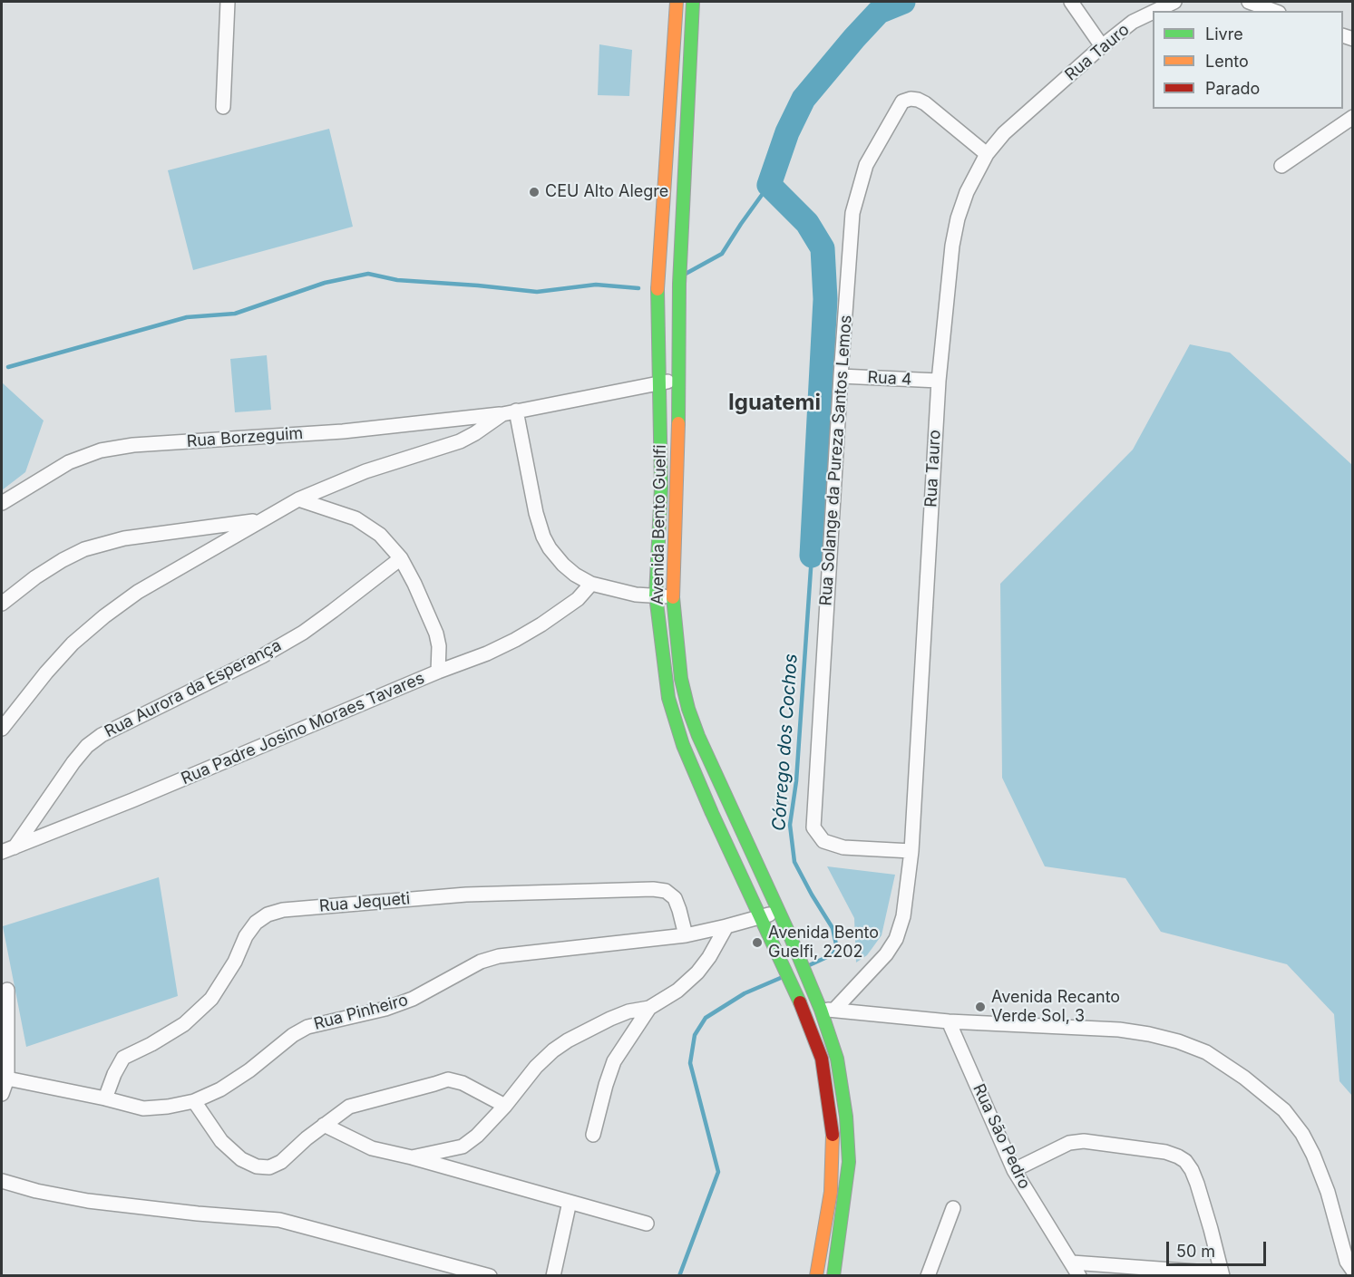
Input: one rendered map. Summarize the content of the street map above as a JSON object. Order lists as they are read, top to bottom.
{
  "streets": {
    "main road": ["Avenida Bento Guelfi"],
    "street": [
      "Rua Tauro",
      "Rua 4",
      "Rua Borzeguim",
      "Rua Solange da Pureza Santos Lemos",
      "Rua Aurora da Esperança",
      "Rua Padre Josino Moraes Tavares",
      "Rua Jequeti",
      "Rua Pinheiro",
      "Rua São Pedro"
    ]
  },
  "crossings": [
    ["Rua Tauro", "Rua 4"],
    ["Rua Tauro", "Rua Solange da Pureza Santos Lemos"],
    ["Rua Tauro", "Avenida Bento Guelfi"],
    ["Rua 4", "Rua Solange da Pureza Santos Lemos"],
    ["Avenida Bento Guelfi", "Rua Pinheiro"],
    ["Rua Aurora da Esperança", "Rua Padre Josino Moraes Tavares"],
    ["Rua Jequeti", "Rua Pinheiro"]
  ],
  "districts": ["Iguatemi"],
  "water": ["Córrego dos Cochos"],
  "places": ["CEU Alto Alegre", "Avenida Bento Guelfi, 2202", "Avenida Recanto Verde Sol, 3"],
  "legend": ["Livre", "Lento", "Parado"],
  "scale_bar": "50 m"
}
